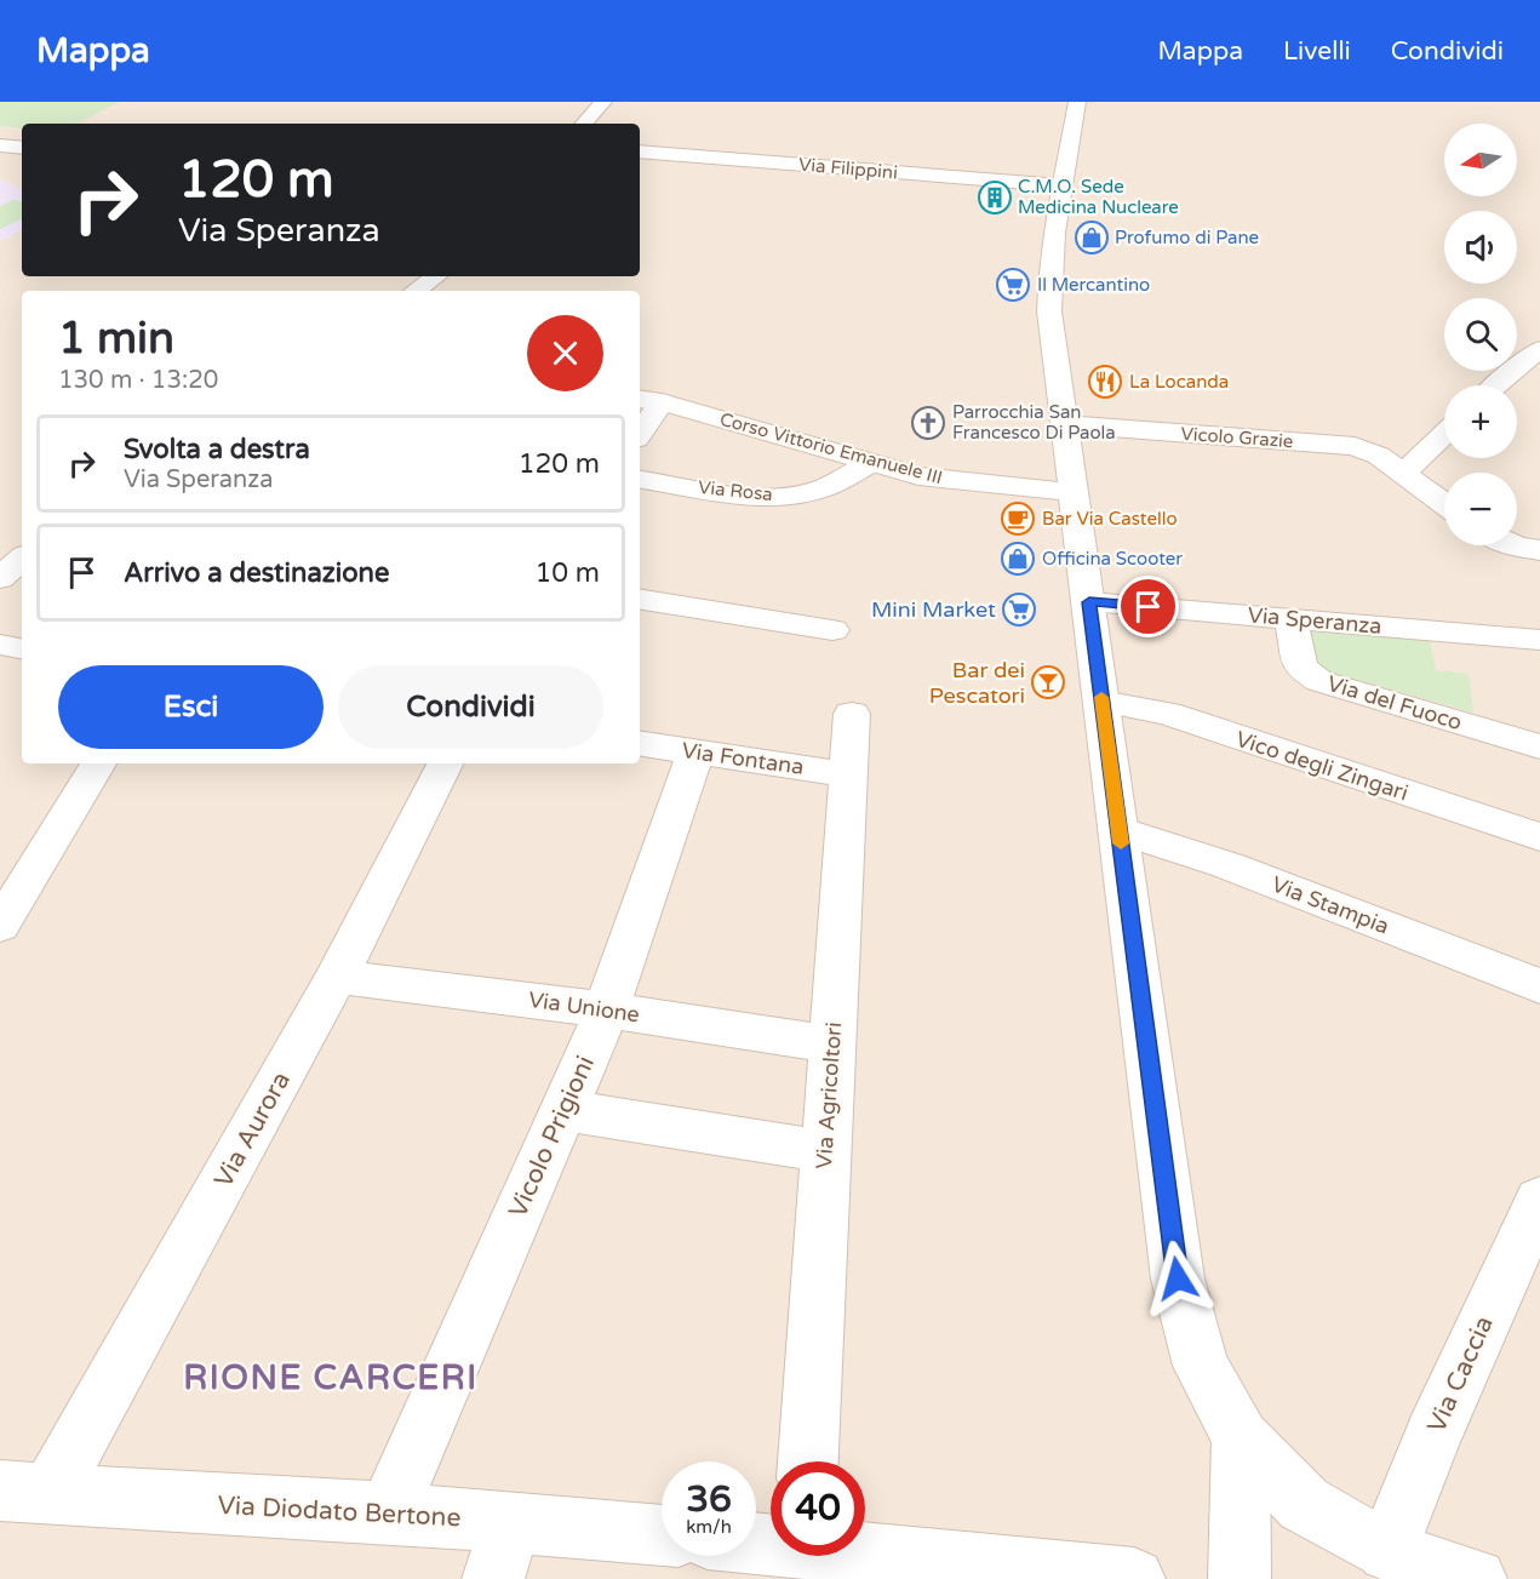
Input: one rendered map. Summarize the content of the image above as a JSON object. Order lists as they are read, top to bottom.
{
  "streets": {
    "street": [
      "Via Filippini",
      "Vicolo Grazie",
      "Corso Vittorio Emanuele III",
      "Via Rosa",
      "Via Speranza",
      "Via del Fuoco",
      "Via Fontana",
      "Vico degli Zingari",
      "Via Stampia",
      "Via Unione",
      "Via Agricoltori",
      "Via Aurora",
      "Vicolo Prigioni",
      "Via Caccia",
      "Via Diodato Bertone"
    ]
  },
  "crossings": [
    ["Corso Vittorio Emanuele III", "Via Rosa"],
    ["Via Speranza", "Via del Fuoco"],
    ["Via Fontana", "Via Agricoltori"],
    ["Via Fontana", "Vicolo Prigioni"],
    ["Via Unione", "Via Agricoltori"],
    ["Via Unione", "Via Aurora"],
    ["Via Unione", "Vicolo Prigioni"],
    ["Via Aurora", "Via Diodato Bertone"],
    ["Vicolo Prigioni", "Via Diodato Bertone"]
  ],
  "districts": ["RIONE CARCERI"],
  "places": {
    "building": ["C.M.O. Sede Medicina Nucleare"],
    "shop": ["Profumo di Pane", "Officina Scooter"],
    "supermarket": ["Il Mercantino", "Mini Market"],
    "restaurant": ["La Locanda"],
    "church": ["Parrocchia San Francesco Di Paola"],
    "cafe": ["Bar Via Castello"],
    "bar": ["Bar dei Pescatori"]
  },
  "north": "left",
  "page": {
    "header": "Mappa",
    "nav": ["Mappa", "Livelli", "Condividi"],
    "map_buttons": ["+", "−"],
    "turn": ["120 m", "Via Speranza"],
    "heading": ["1 min", "130 m · 13:20"],
    "list": [
      {
        "name": "Svolta a destra",
        "note": "Via Speranza",
        "value": "120 m"
      },
      {
        "name": "Arrivo a destinazione",
        "value": "10 m"
      }
    ],
    "buttons": ["Esci", "Condividi"],
    "speed": "36 km/h",
    "limit": "40"
  }
}
